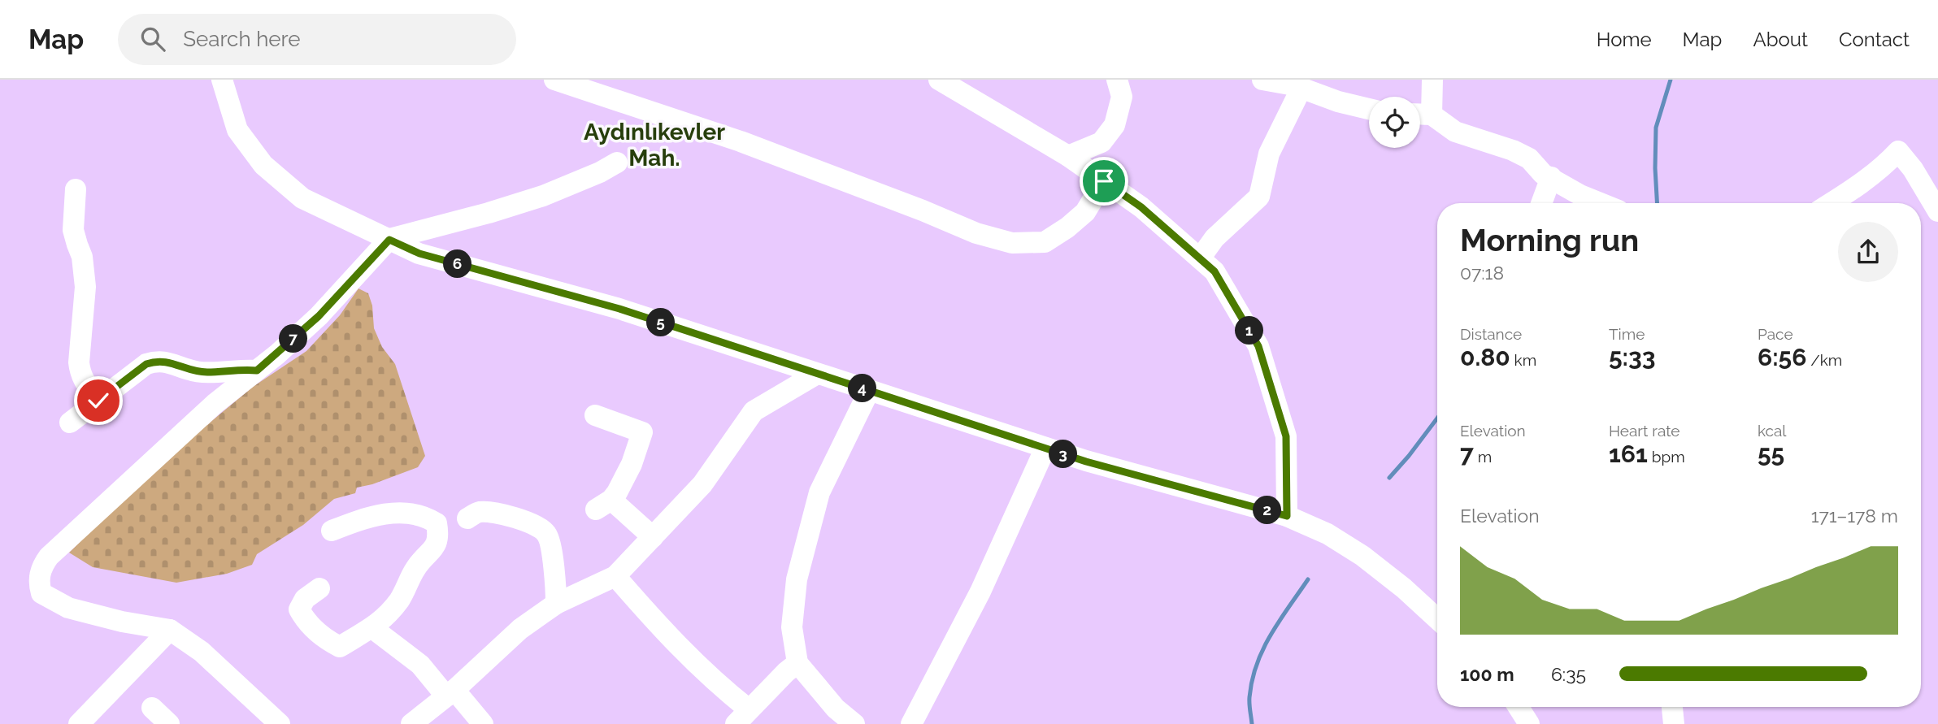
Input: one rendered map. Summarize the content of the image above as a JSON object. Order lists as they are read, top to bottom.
{
  "districts": ["Aydınlıkevler Mah."],
  "page": {
    "header": "Map",
    "search": "Search here",
    "nav": [
      "Home",
      "Map",
      "About",
      "Contact"
    ],
    "heading": ["Morning run", "07:18"],
    "pins": [
      "6",
      "5",
      "1",
      "7",
      "4",
      "3",
      "2"
    ],
    "stats": [
      ["Distance", "0.80 km"],
      ["Time", "5:33"],
      ["Pace", "6:56 /km"],
      ["Elevation", "7 m"],
      ["Heart rate", "161 bpm"],
      ["kcal", "55"]
    ],
    "chart": ["Elevation", "171–178 m"],
    "list": [
      {
        "name": "100 m",
        "note": "6:35"
      }
    ]
  }
}
